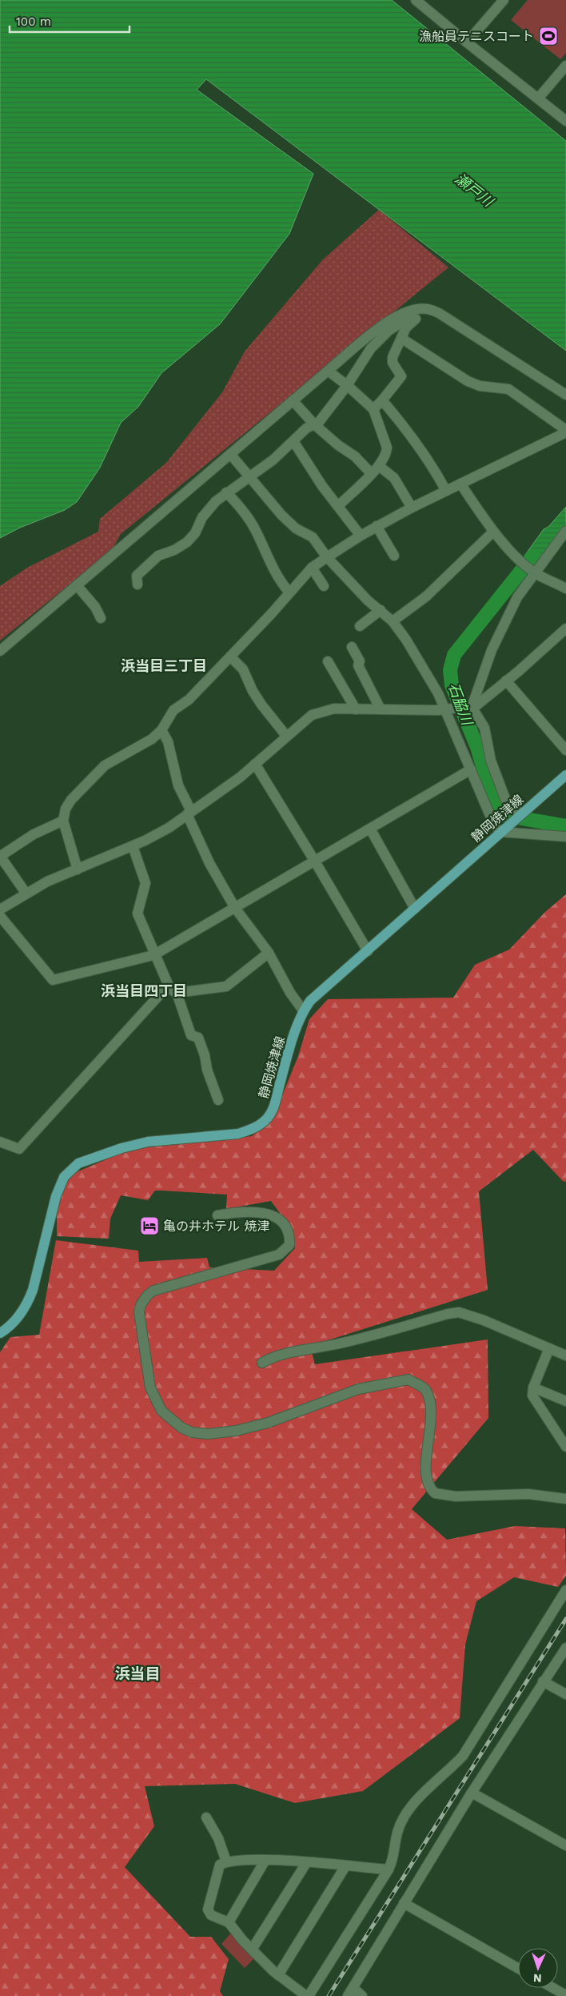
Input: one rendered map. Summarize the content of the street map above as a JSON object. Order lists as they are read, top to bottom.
{
  "streets": {
    "main road": ["静岡焼津線"]
  },
  "districts": ["浜当目三丁目", "浜当目四丁目", "浜当目"],
  "water": ["瀬戸川", "石脇川"],
  "places": {
    "sports": ["漁船員テニスコート"],
    "hotel": ["亀の井ホテル 焼津"]
  },
  "scale_bar": "100 m",
  "north": "bottom"
}
